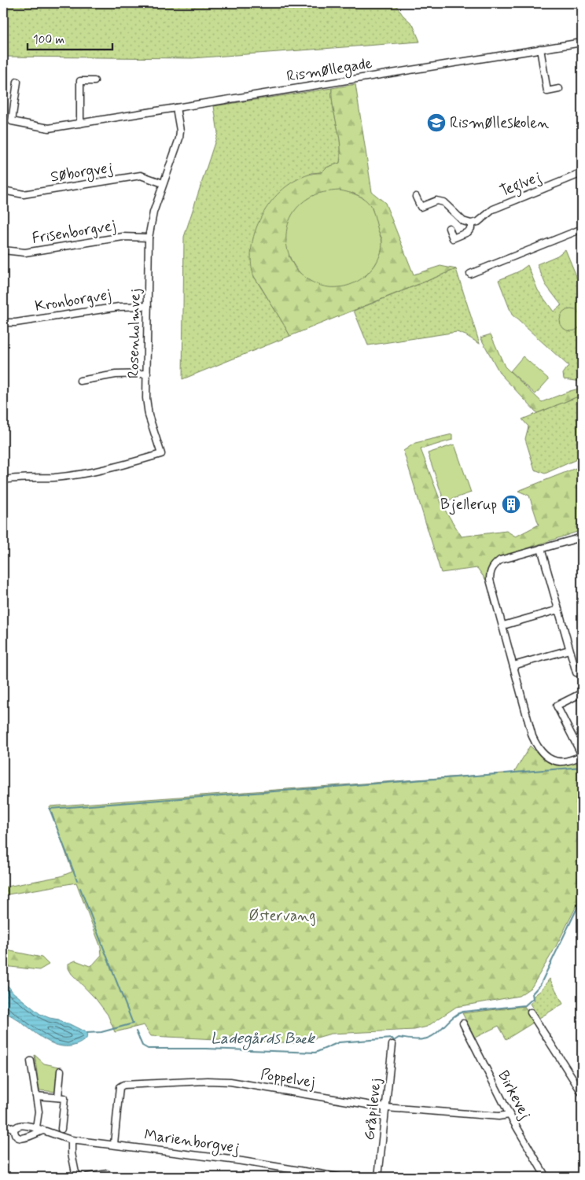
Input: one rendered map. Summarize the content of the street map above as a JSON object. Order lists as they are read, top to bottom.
{
  "streets": {
    "street": [
      "Rismøllegade",
      "Søborgvej",
      "Teglvej",
      "Frisenborgvej",
      "Kronborgvej",
      "Rosenholmvej",
      "Poppelvej",
      "Birkevej",
      "Gråpilevej",
      "Marienborgvej"
    ]
  },
  "crossings": [
    ["Rismøllegade", "Rosenholmvej"],
    ["Søborgvej", "Rosenholmvej"],
    ["Frisenborgvej", "Rosenholmvej"],
    ["Kronborgvej", "Rosenholmvej"],
    ["Poppelvej", "Birkevej"],
    ["Poppelvej", "Gråpilevej"],
    ["Poppelvej", "Marienborgvej"]
  ],
  "water": ["Ladegårds Bæk"],
  "parks": ["Østervang"],
  "places": {
    "school or university": ["Rismølleskolen"],
    "building": ["Bjellerup"]
  },
  "scale_bar": "100 m"
}
